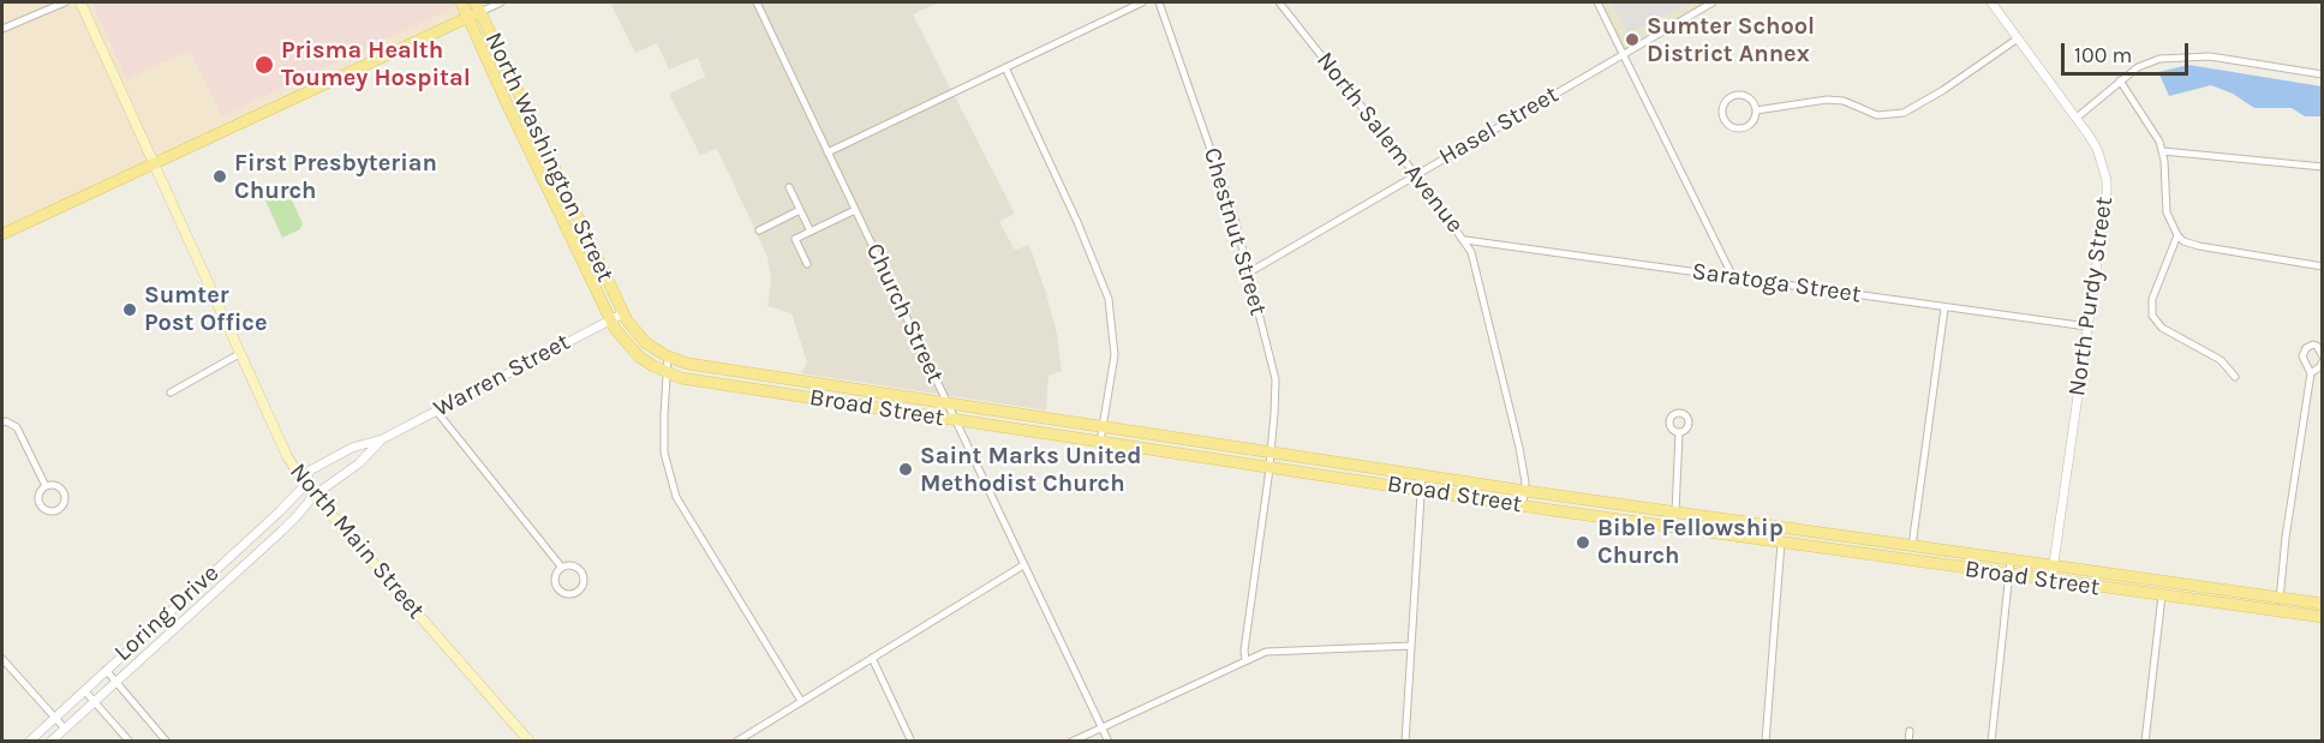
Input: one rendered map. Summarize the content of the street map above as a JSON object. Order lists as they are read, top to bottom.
{
  "streets": {
    "main road": ["North Washington Street", "Broad Street", "North Main Street"],
    "street": [
      "Hasel Street",
      "North Salem Avenue",
      "Chestnut Street",
      "Saratoga Street",
      "North Purdy Street",
      "Church Street",
      "Warren Street",
      "Loring Drive"
    ]
  },
  "crossings": [
    ["Hasel Street", "North Salem Avenue"],
    ["Hasel Street", "Chestnut Street"],
    ["North Salem Avenue", "Saratoga Street"],
    ["North Salem Avenue", "Broad Street"],
    ["North Washington Street", "Warren Street"],
    ["North Washington Street", "Broad Street"],
    ["Chestnut Street", "Broad Street"],
    ["Saratoga Street", "North Purdy Street"],
    ["North Purdy Street", "Broad Street"],
    ["Church Street", "Broad Street"],
    ["Warren Street", "Broad Street"],
    ["Warren Street", "North Main Street"],
    ["Warren Street", "Loring Drive"],
    ["North Main Street", "Loring Drive"]
  ],
  "places": [
    "Sumter School District Annex",
    "Prisma Health Toumey Hospital",
    "First Presbyterian Church",
    "Sumter Post Office",
    "Saint Marks United Methodist Church",
    "Bible Fellowship Church"
  ],
  "scale_bar": "100 m"
}
